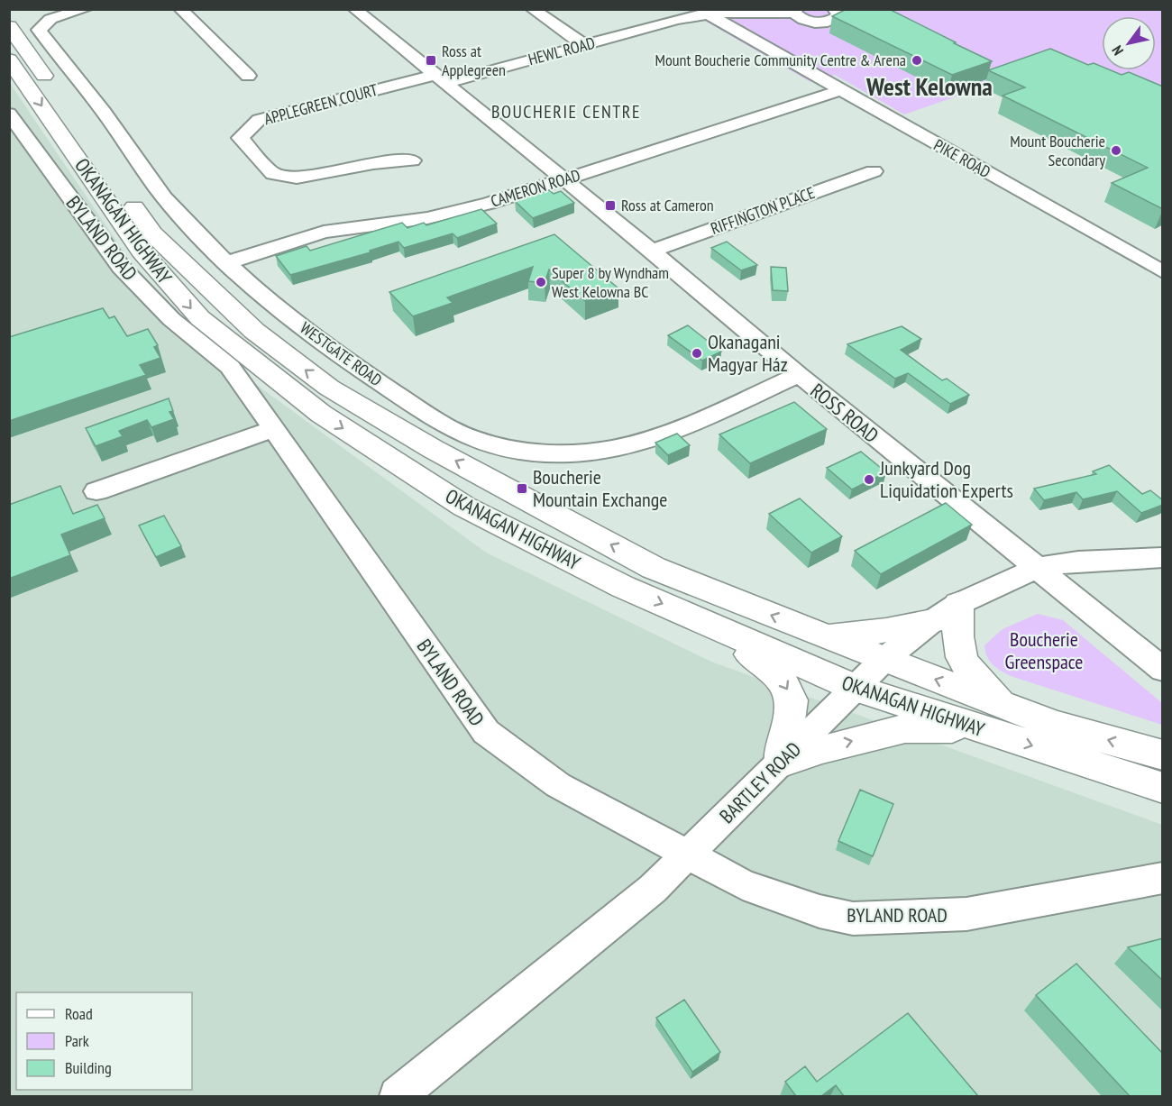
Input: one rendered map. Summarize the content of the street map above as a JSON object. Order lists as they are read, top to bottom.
{
  "streets": {
    "highway": ["OKANAGAN HIGHWAY"],
    "street": [
      "HEWL ROAD",
      "APPLEGREEN COURT",
      "PIKE ROAD",
      "CAMERON ROAD",
      "RIFFINGTON PLACE",
      "BYLAND ROAD",
      "WESTGATE ROAD",
      "ROSS ROAD",
      "BARTLEY ROAD"
    ]
  },
  "crossings": [
    ["HEWL ROAD", "APPLEGREEN COURT"],
    ["HEWL ROAD", "PIKE ROAD"],
    ["HEWL ROAD", "ROSS ROAD"],
    ["APPLEGREEN COURT", "ROSS ROAD"],
    ["PIKE ROAD", "CAMERON ROAD"],
    ["CAMERON ROAD", "WESTGATE ROAD"],
    ["CAMERON ROAD", "ROSS ROAD"],
    ["RIFFINGTON PLACE", "ROSS ROAD"],
    ["OKANAGAN HIGHWAY", "BARTLEY ROAD"],
    ["BYLAND ROAD", "BARTLEY ROAD"],
    ["WESTGATE ROAD", "ROSS ROAD"],
    ["ROSS ROAD", "BARTLEY ROAD"]
  ],
  "districts": ["West Kelowna", "BOUCHERIE CENTRE"],
  "parks": ["Boucherie Greenspace"],
  "places": {
    "transit": ["Ross at Applegreen", "Ross at Cameron", "Boucherie Mountain Exchange"],
    "other": [
      "Mount Boucherie Community Centre & Arena",
      "Mount Boucherie Secondary",
      "Super 8 by Wyndham West Kelowna BC",
      "Okanagani Magyar Ház",
      "Junkyard Dog Liquidation Experts"
    ]
  },
  "legend": ["Road", "Park", "Building"],
  "north": "bottom left"
}
